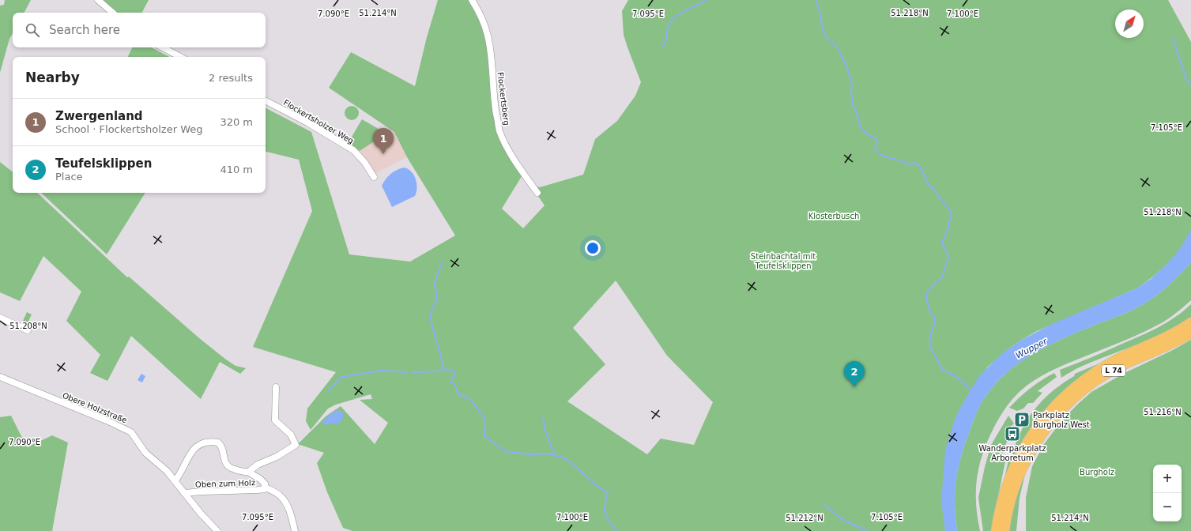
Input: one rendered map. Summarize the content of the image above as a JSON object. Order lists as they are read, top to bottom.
{
  "streets": {
    "highway": ["L 74"],
    "street": [
      "Flockertsberg",
      "Flockertsholzer Weg",
      "Obere Holzstraße",
      "Oben zum Holz"
    ]
  },
  "crossings": [
    ["Obere Holzstraße", "Oben zum Holz"]
  ],
  "water": ["Wupper"],
  "parks": ["Klosterbusch", "Steinbachtal mit Teufelsklippen", "Burgholz"],
  "places": {
    "parking": ["Parkplatz Burgholz West"],
    "bus stop": ["Wanderparkplatz Arboretum"]
  },
  "north": "top right",
  "page": {
    "search": "Search here",
    "heading": ["Nearby", "2 results"],
    "list": [
      {
        "mark": "1",
        "name": "Zwergenland",
        "note": "School · Flockertsholzer Weg",
        "value": "320 m"
      },
      {
        "mark": "2",
        "name": "Teufelsklippen",
        "note": "Place",
        "value": "410 m"
      }
    ],
    "pins": ["1", "2"],
    "map_buttons": ["+", "−"]
  },
  "coordinates": [
    "51.214°N",
    "51.218°N",
    "7.090°E",
    "7.095°E",
    "7.100°E",
    "7.105°E",
    "51.208°N",
    "51.216°N",
    "51.212°N"
  ]
}
